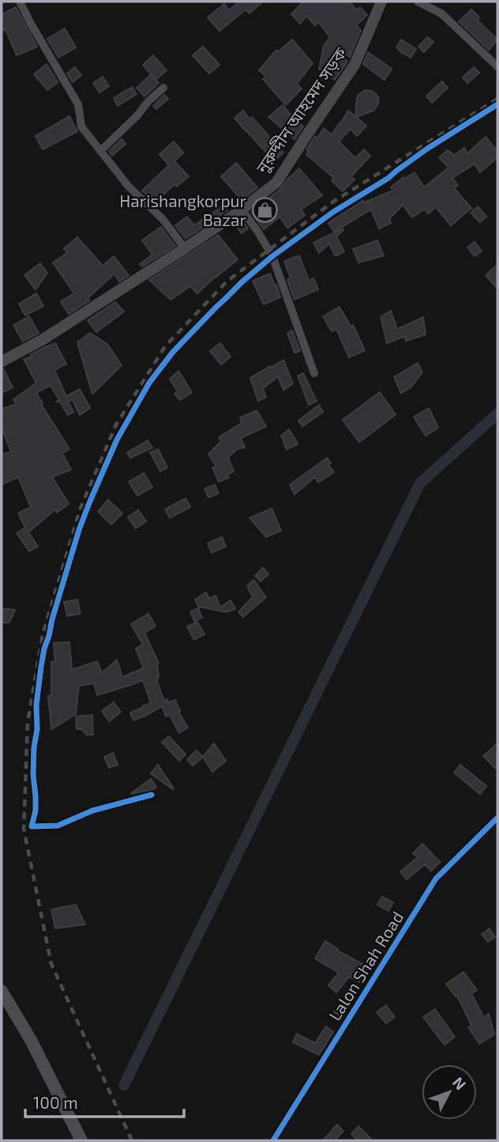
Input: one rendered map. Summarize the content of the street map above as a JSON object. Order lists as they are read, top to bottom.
{
  "streets": {
    "main road": ["নুরুদ্দীন আহমেদ সড়ক"],
    "street": ["Lalon Shah Road"]
  },
  "places": {
    "shop": ["Harishangkorpur Bazar"]
  },
  "scale_bar": "100 m",
  "north": "top right"
}
